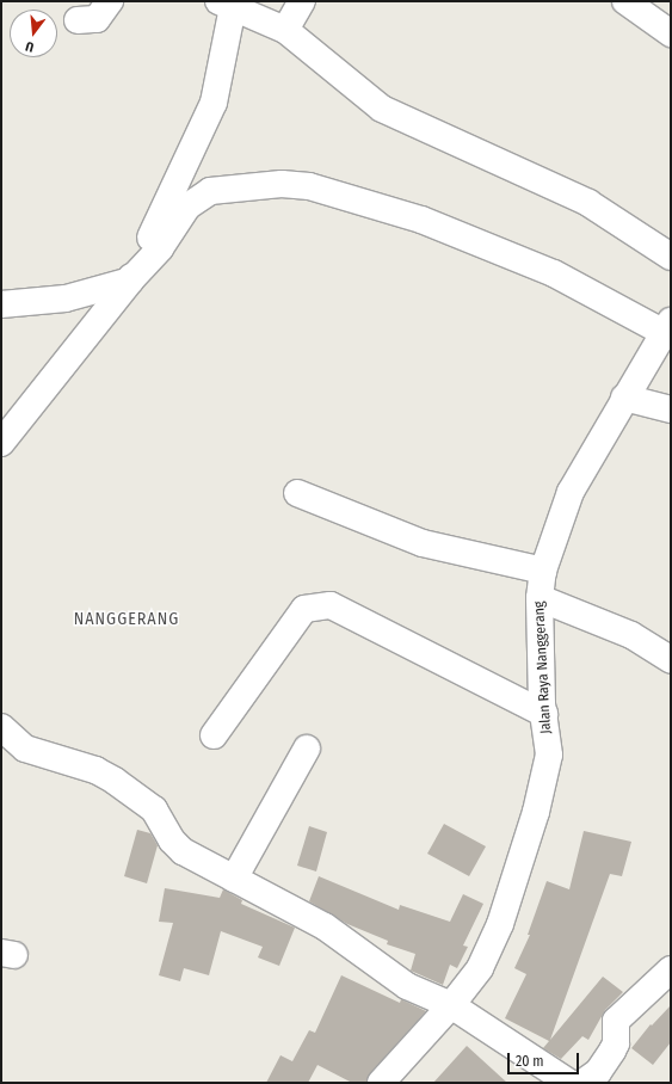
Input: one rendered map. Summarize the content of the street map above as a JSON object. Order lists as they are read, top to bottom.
{
  "streets": {
    "street": ["Jalan Raya Nanggerang"]
  },
  "districts": ["NANGGERANG"],
  "scale_bar": "20 m",
  "north": "bottom"
}
